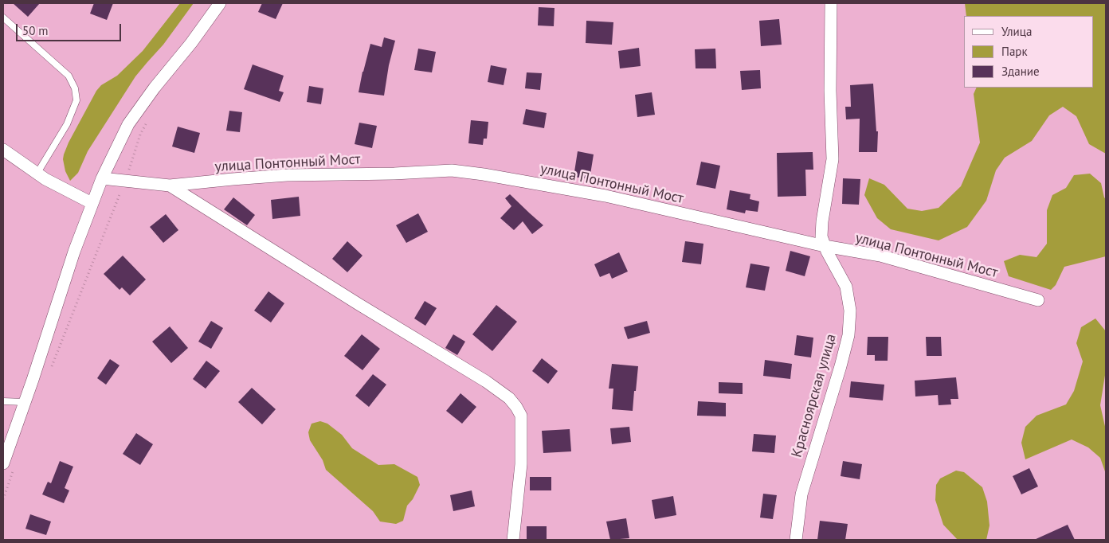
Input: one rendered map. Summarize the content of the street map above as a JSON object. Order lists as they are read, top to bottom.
{
  "streets": {
    "street": ["улица Понтонный Мост", "Красноярская улица"]
  },
  "crossings": [
    ["улица Понтонный Мост", "Красноярская улица"]
  ],
  "legend": ["Улица", "Парк", "Здание"],
  "scale_bar": "50 m"
}
